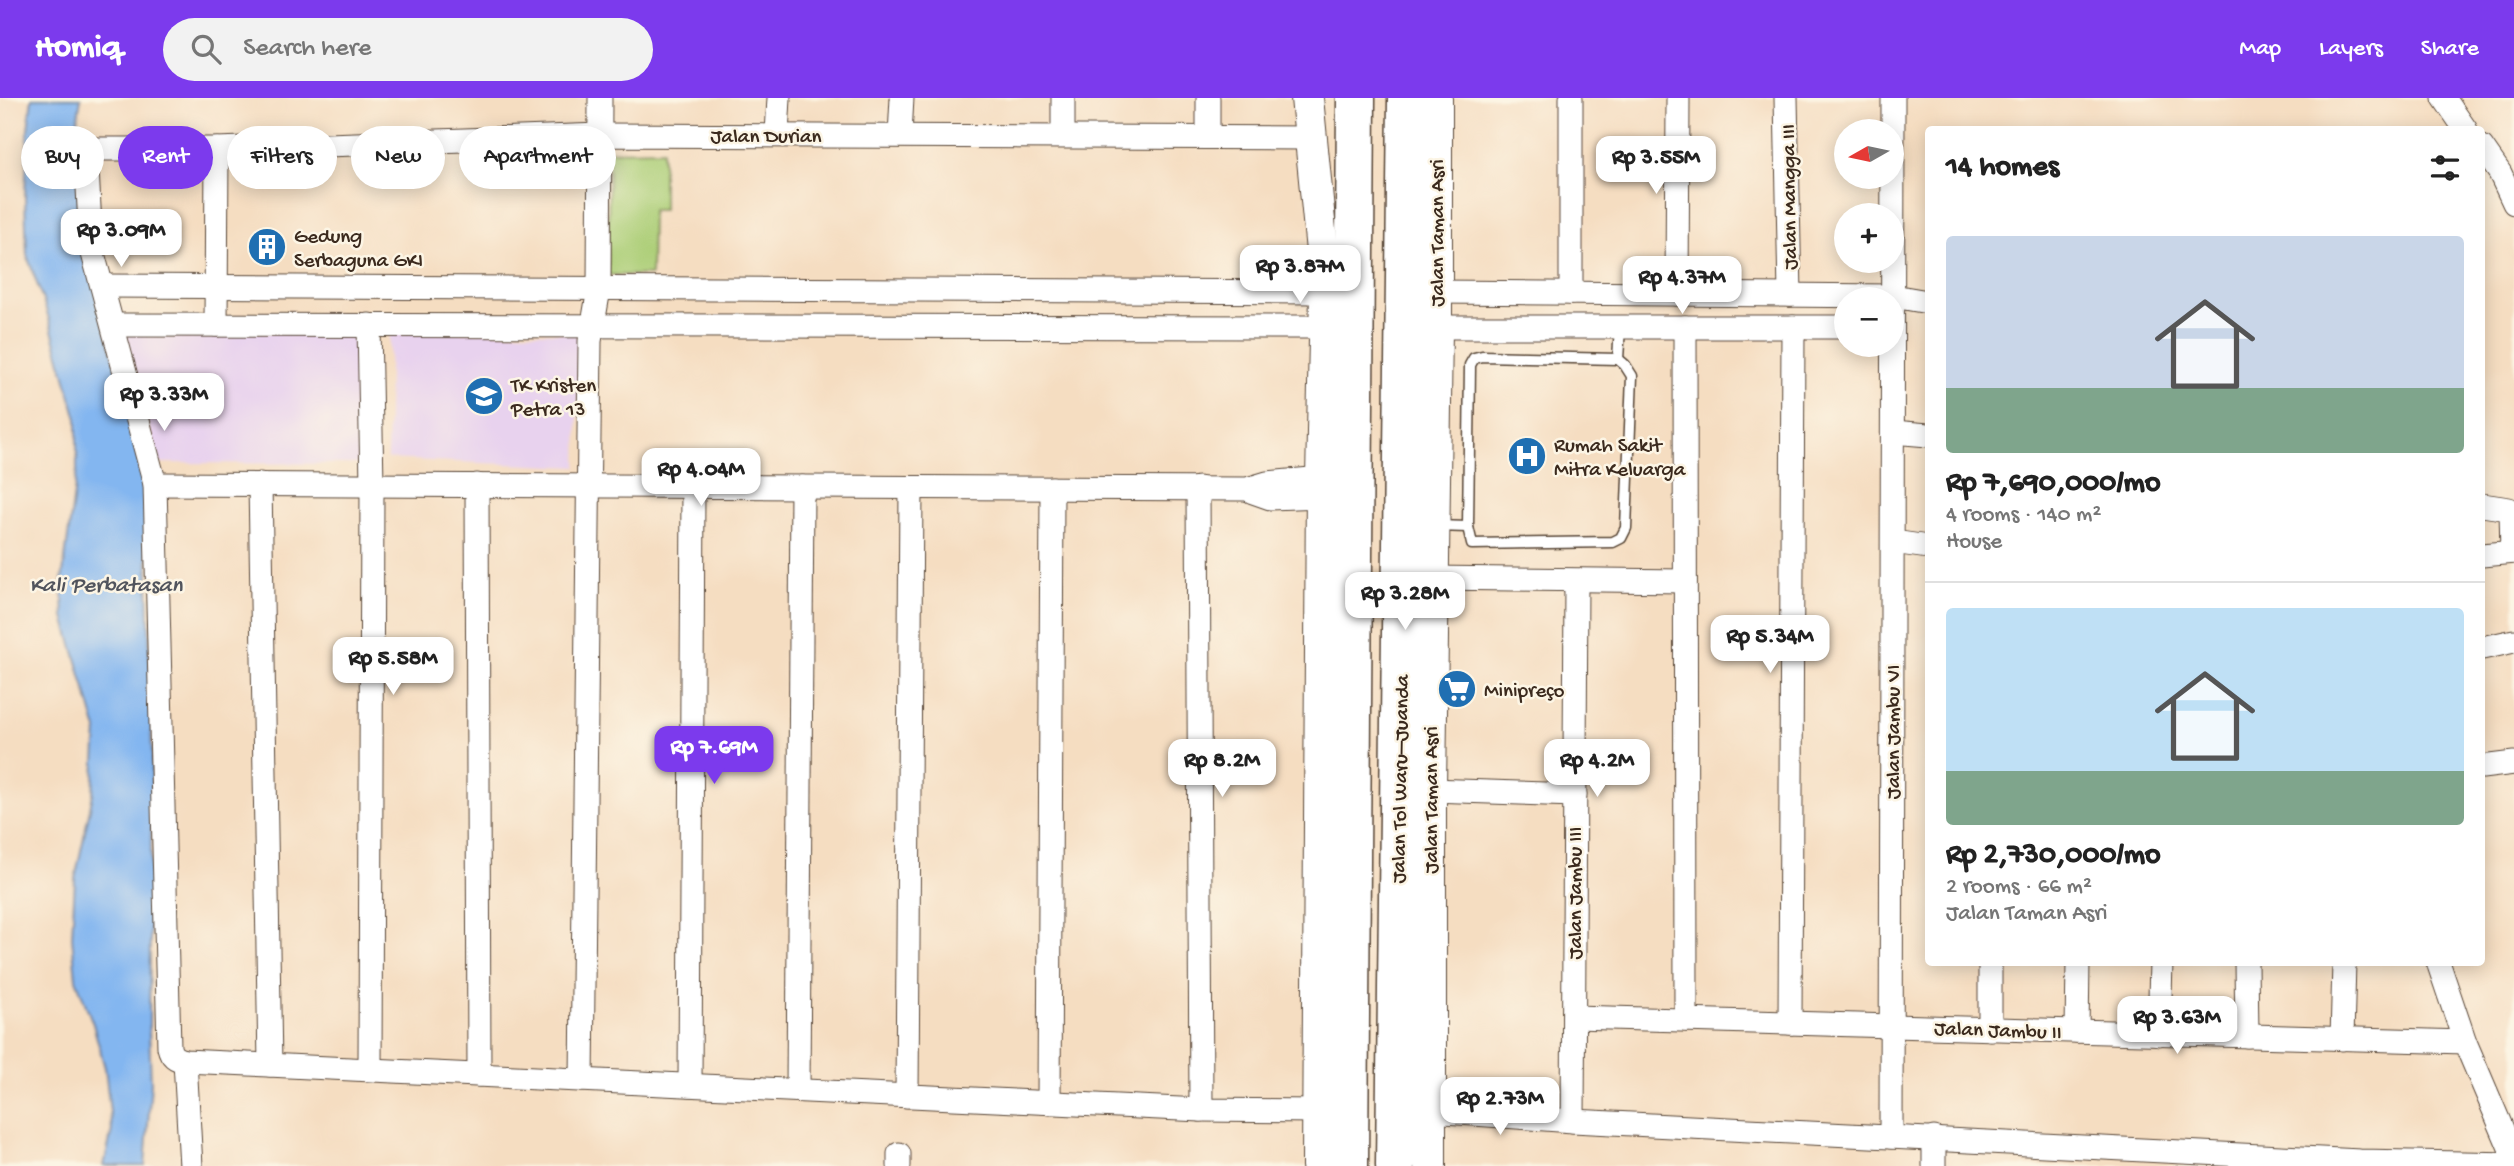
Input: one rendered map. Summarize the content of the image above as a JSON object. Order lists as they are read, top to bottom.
{
  "streets": {
    "highway": ["Jalan Tol Waru–Juanda"],
    "main road": ["Jalan Taman Asri"],
    "street": [
      "Jalan Durian",
      "Jalan Mangga III",
      "Jalan Jambu VI",
      "Jalan Jambu III",
      "Jalan Jambu II"
    ]
  },
  "crossings": [
    ["Jalan Jambu VI", "Jalan Jambu II"],
    ["Jalan Jambu III", "Jalan Jambu II"]
  ],
  "water": ["Kali Perbatasan"],
  "places": {
    "building": ["Gedung Serbaguna GKI"],
    "school or university": ["TK Kristen Petra 13"],
    "hospital": ["Rumah Sakit Mitra Keluarga"],
    "supermarket": ["Minipreço"]
  },
  "north": "left",
  "page": {
    "header": "Homiq",
    "search": "Search here",
    "nav": ["Map", "Layers", "Share"],
    "map_buttons": ["+", "−"],
    "chip": [
      "Buy",
      "Rent",
      "Filters",
      "New",
      "Apartment"
    ],
    "heading": "14 homes",
    "price": [
      "Rp 3.55M",
      "Rp 3.09M",
      "Rp 3.87M",
      "Rp 4.37M",
      "Rp 3.33M",
      "Rp 4.04M",
      "Rp 3.28M",
      "Rp 5.34M",
      "Rp 5.58M",
      "Rp 7.69M",
      "Rp 8.2M",
      "Rp 4.2M",
      "Rp 3.63M",
      "Rp 2.73M"
    ],
    "list": [
      {
        "name": "Rp 7,690,000/mo",
        "note": "4 rooms · 140 m² · House"
      },
      {
        "name": "Rp 2,730,000/mo",
        "note": "2 rooms · 66 m² · Jalan Taman Asri"
      }
    ]
  }
}
